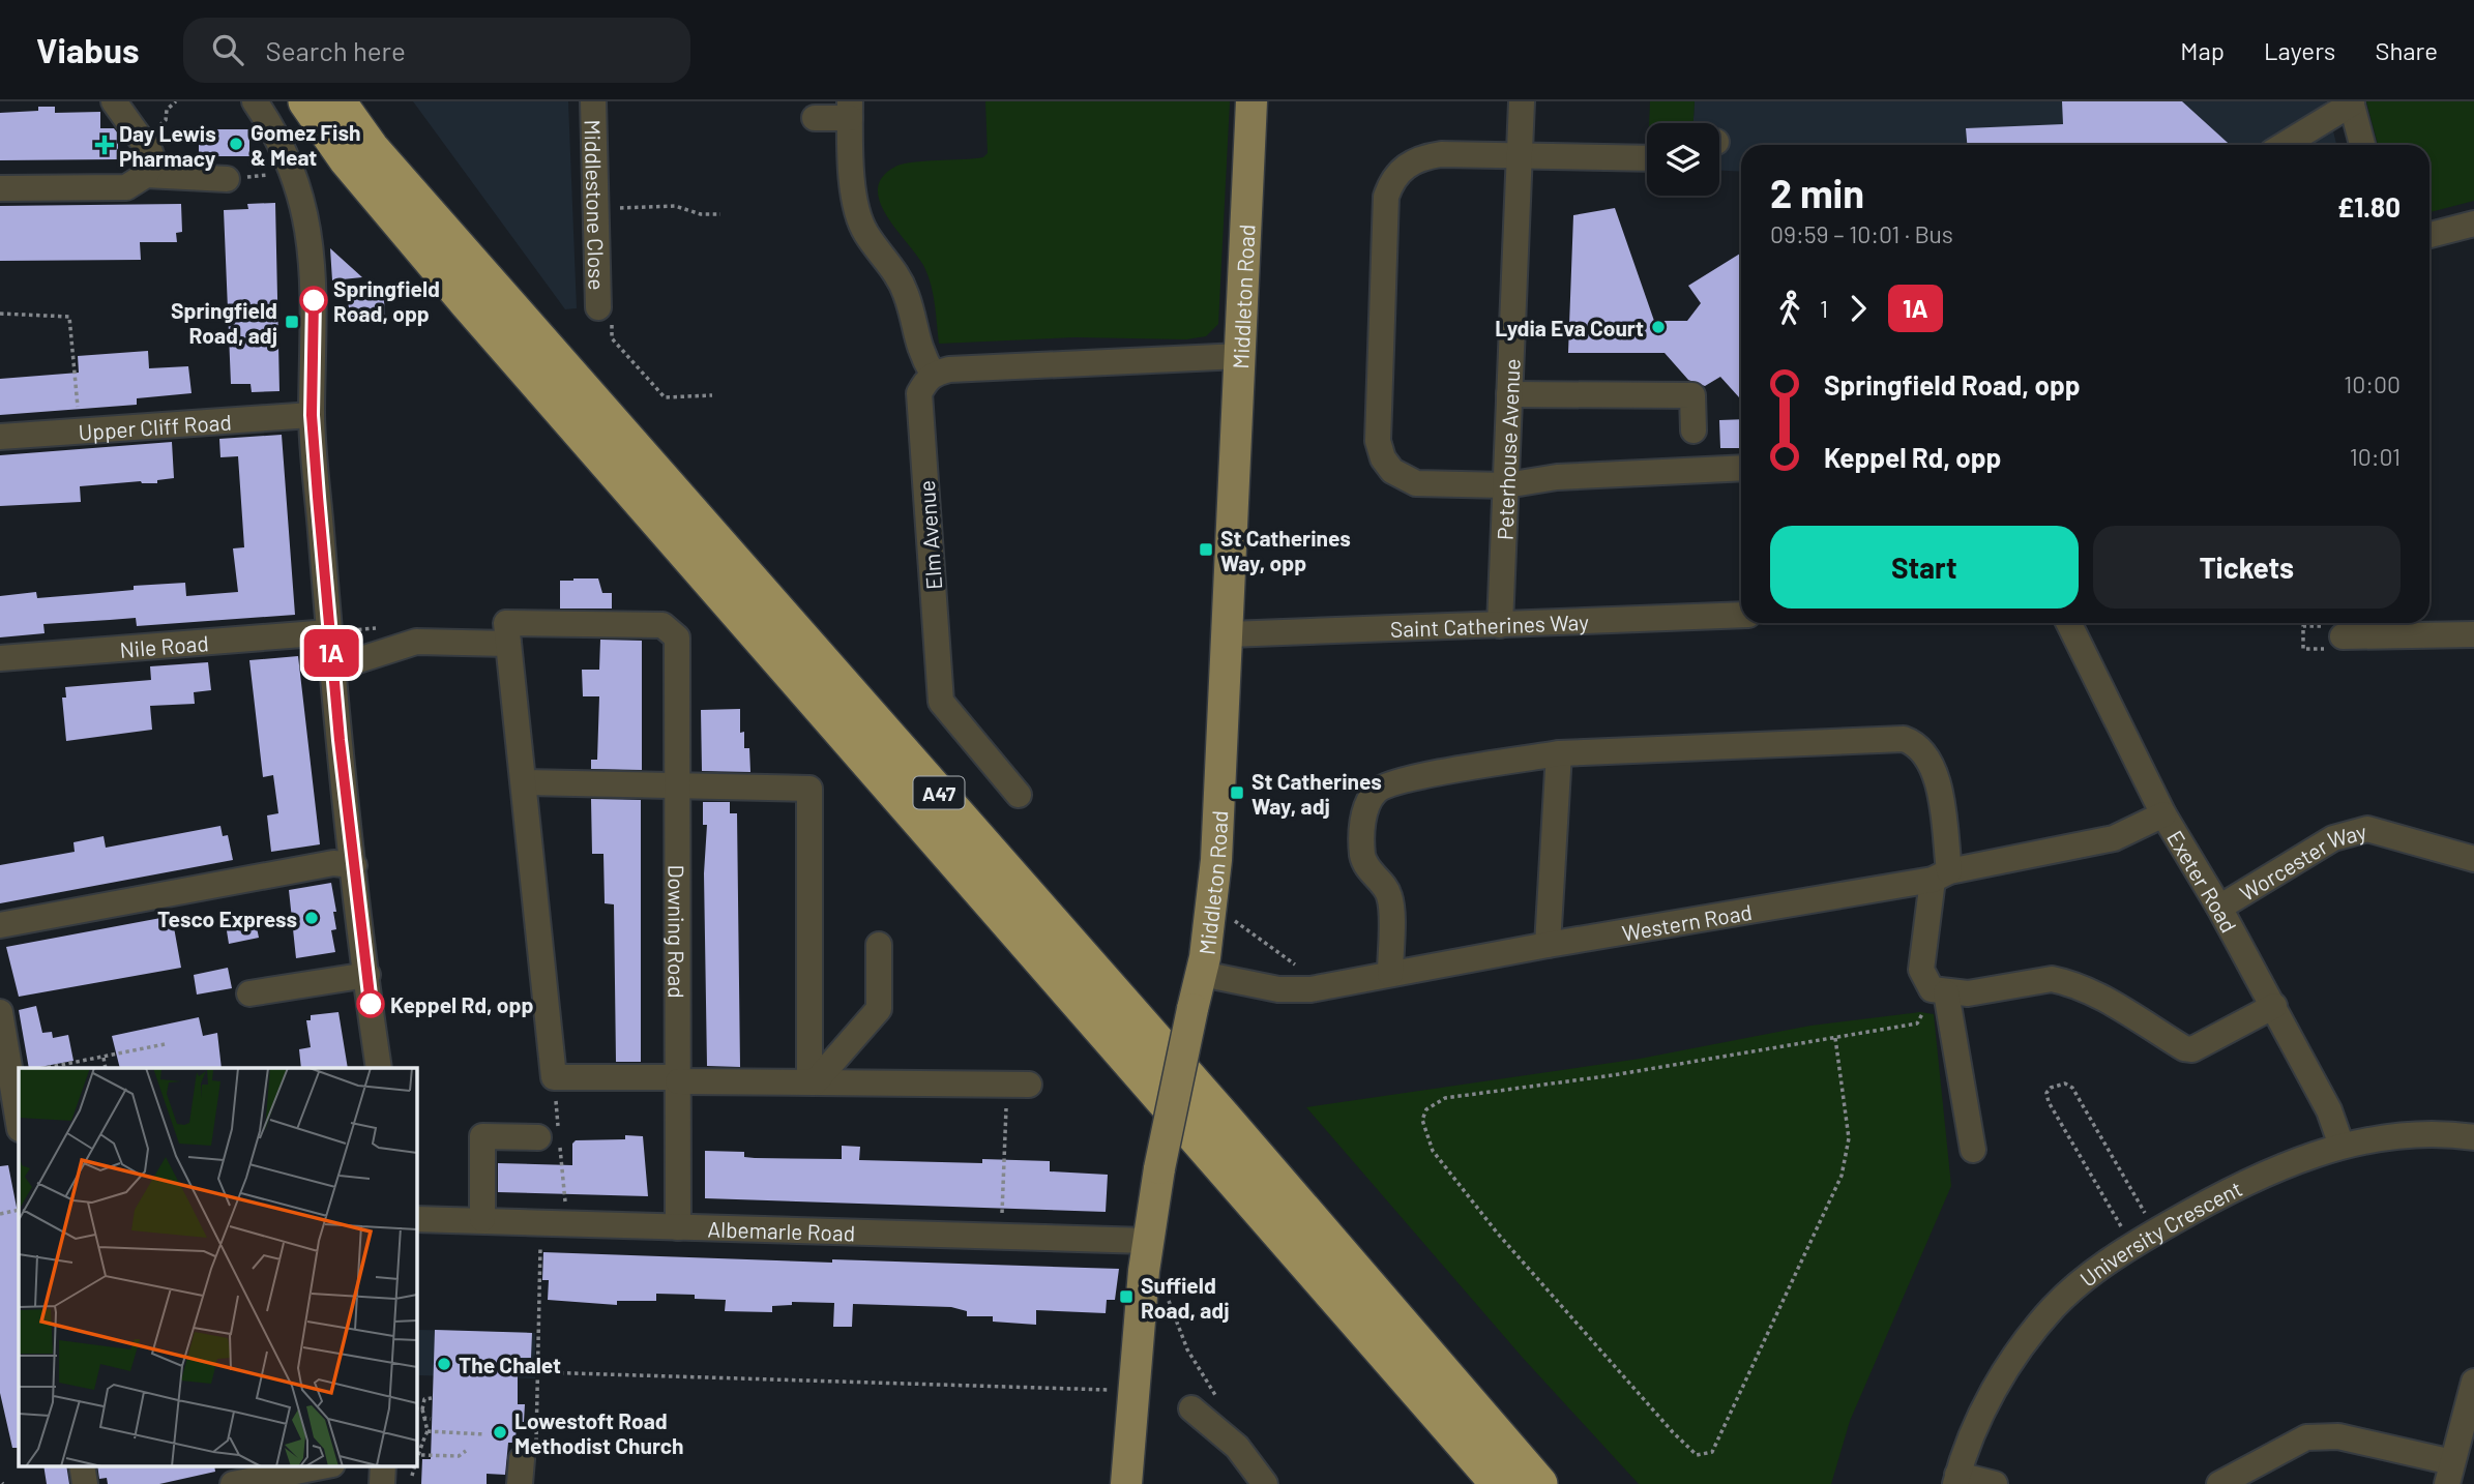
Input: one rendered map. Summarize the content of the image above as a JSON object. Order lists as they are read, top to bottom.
{
  "streets": {
    "highway": ["A47"],
    "main road": ["Middleton Road"],
    "street": [
      "Middlestone Close",
      "Upper Cliff Road",
      "Peterhouse Avenue",
      "Elm Avenue",
      "Saint Catherines Way",
      "Nile Road",
      "Worcester Way",
      "Exeter Road",
      "Western Road",
      "Downing Road",
      "Albemarle Road",
      "University Crescent"
    ]
  },
  "crossings": [
    ["Middleton Road", "Saint Catherines Way"],
    ["Middleton Road", "Western Road"],
    ["Middleton Road", "Albemarle Road"],
    ["Peterhouse Avenue", "Saint Catherines Way"],
    ["Worcester Way", "Exeter Road"],
    ["Exeter Road", "Western Road"],
    ["Exeter Road", "University Crescent"],
    ["Downing Road", "Albemarle Road"]
  ],
  "places": {
    "other": [
      "Gomez Fish & Meat",
      "Springfield Road, opp",
      "Lydia Eva Court",
      "Tesco Express",
      "Keppel Rd, opp",
      "The Chalet",
      "Lowestoft Road Methodist Church"
    ],
    "health": ["Day Lewis Pharmacy"],
    "transit": [
      "Springfield Road, adj",
      "St Catherines Way, opp",
      "St Catherines Way, adj",
      "Suffield Road, adj"
    ]
  },
  "lines": ["bus line 1A"],
  "page": {
    "header": "Viabus",
    "search": "Search here",
    "nav": ["Map", "Layers", "Share"],
    "on_map": "1A",
    "heading": ["2 min", "09:59 – 10:01 · Bus", "£1.80"],
    "legs": ["1", "1A"],
    "list": [
      {
        "name": "Springfield Road, opp",
        "value": "10:00"
      },
      {
        "name": "Keppel Rd, opp",
        "value": "10:01"
      }
    ],
    "buttons": ["Start", "Tickets"]
  }
}
